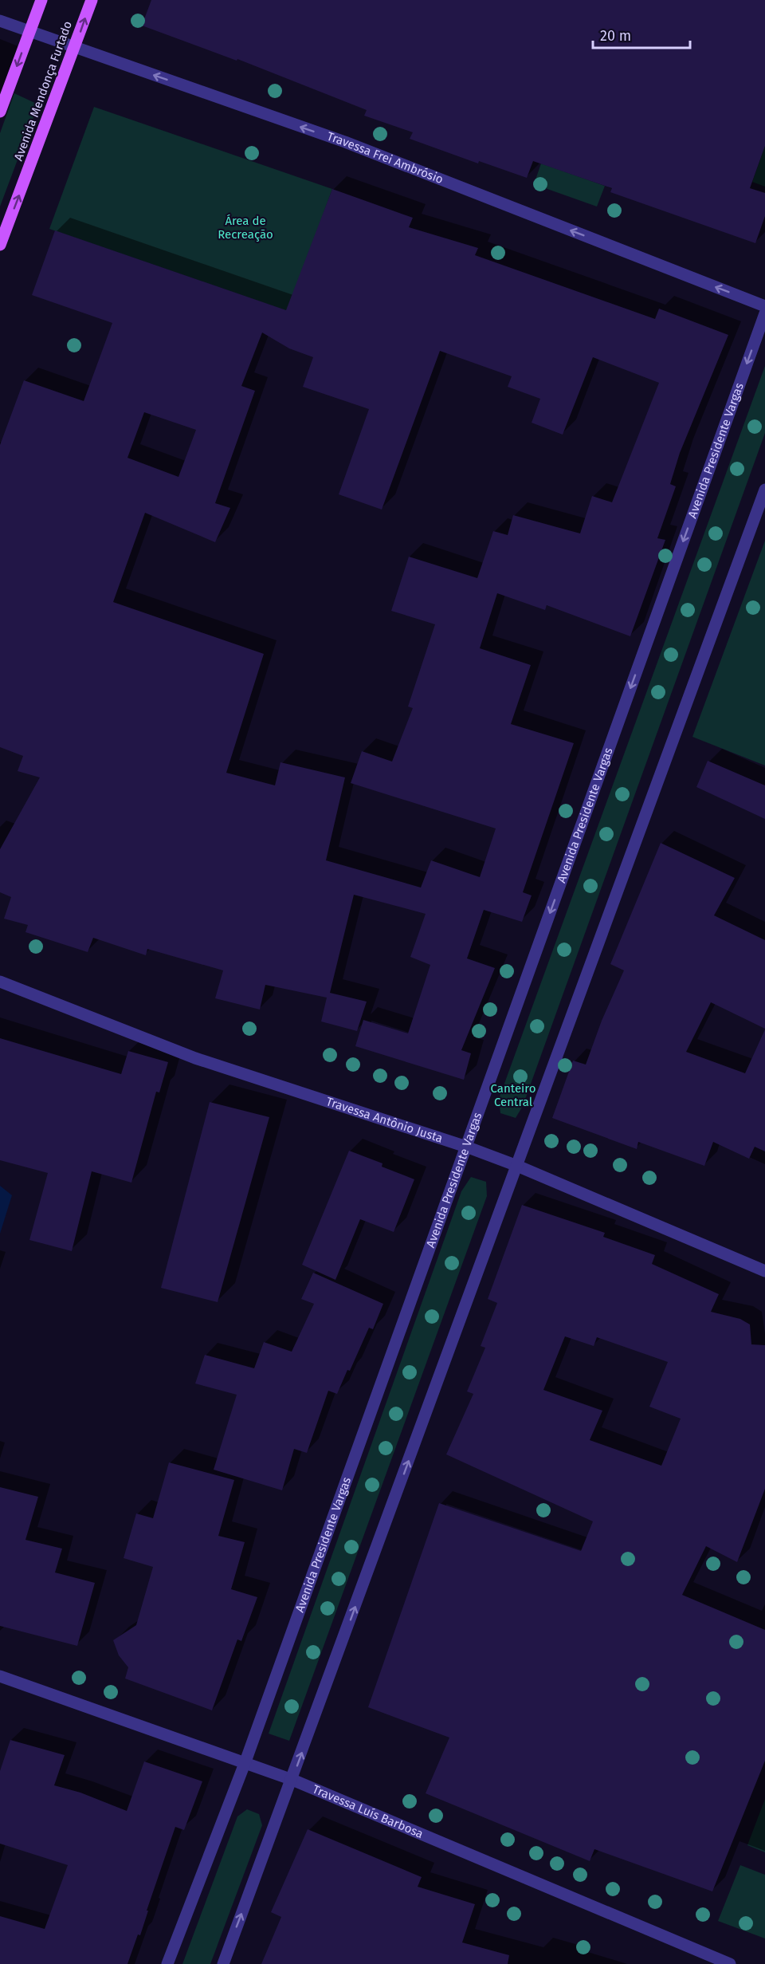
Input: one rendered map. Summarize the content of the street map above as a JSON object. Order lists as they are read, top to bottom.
{
  "streets": {
    "main road": ["Avenida Mendonça Furtado"],
    "street": [
      "Travessa Frei Ambrósio",
      "Avenida Presidente Vargas",
      "Travessa Antônio Justa",
      "Travessa Luís Barbosa"
    ]
  },
  "crossings": [
    ["Avenida Mendonça Furtado", "Travessa Frei Ambrósio"],
    ["Avenida Presidente Vargas", "Travessa Antônio Justa"],
    ["Avenida Presidente Vargas", "Travessa Luís Barbosa"]
  ],
  "one_way": ["Travessa Frei Ambrósio"],
  "parks": ["Área de Recreação", "Canteiro Central"],
  "scale_bar": "20 m"
}
